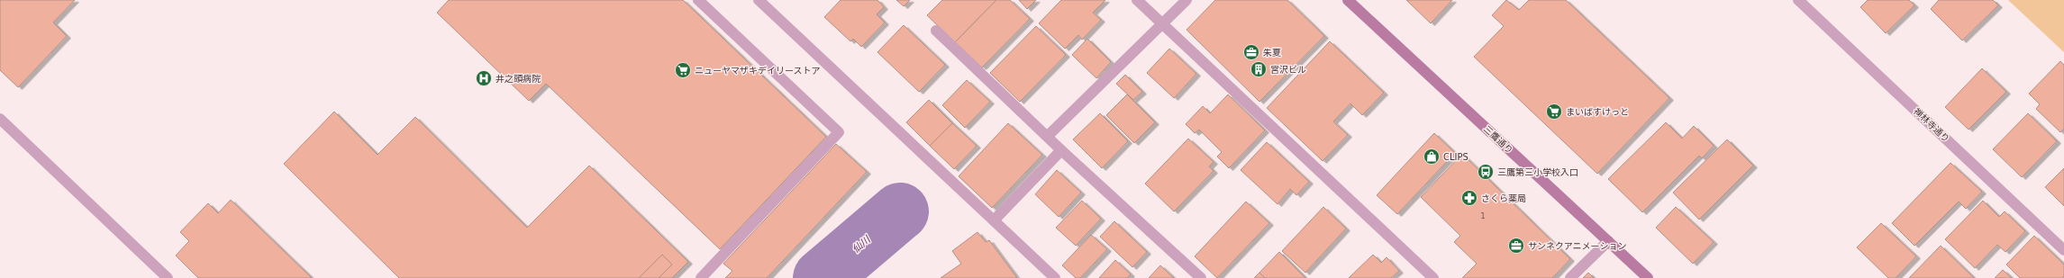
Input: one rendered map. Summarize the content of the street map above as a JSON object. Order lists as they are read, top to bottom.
{
  "streets": {
    "main road": ["三鷹通り"],
    "street": ["禅林寺通り"]
  },
  "water": ["仙川"],
  "places": {
    "office": ["朱夏", "サンネクアニメーション"],
    "building": ["宮沢ビル"],
    "supermarket": ["ニューヤマザキデイリーストア", "まいばすけっと"],
    "hospital": ["井之頭病院"],
    "shop": ["CLIPS"],
    "bus stop": ["三鷹第三小学校入口"],
    "pharmacy": ["さくら薬局"]
  },
  "house_numbers": ["1"]
}
